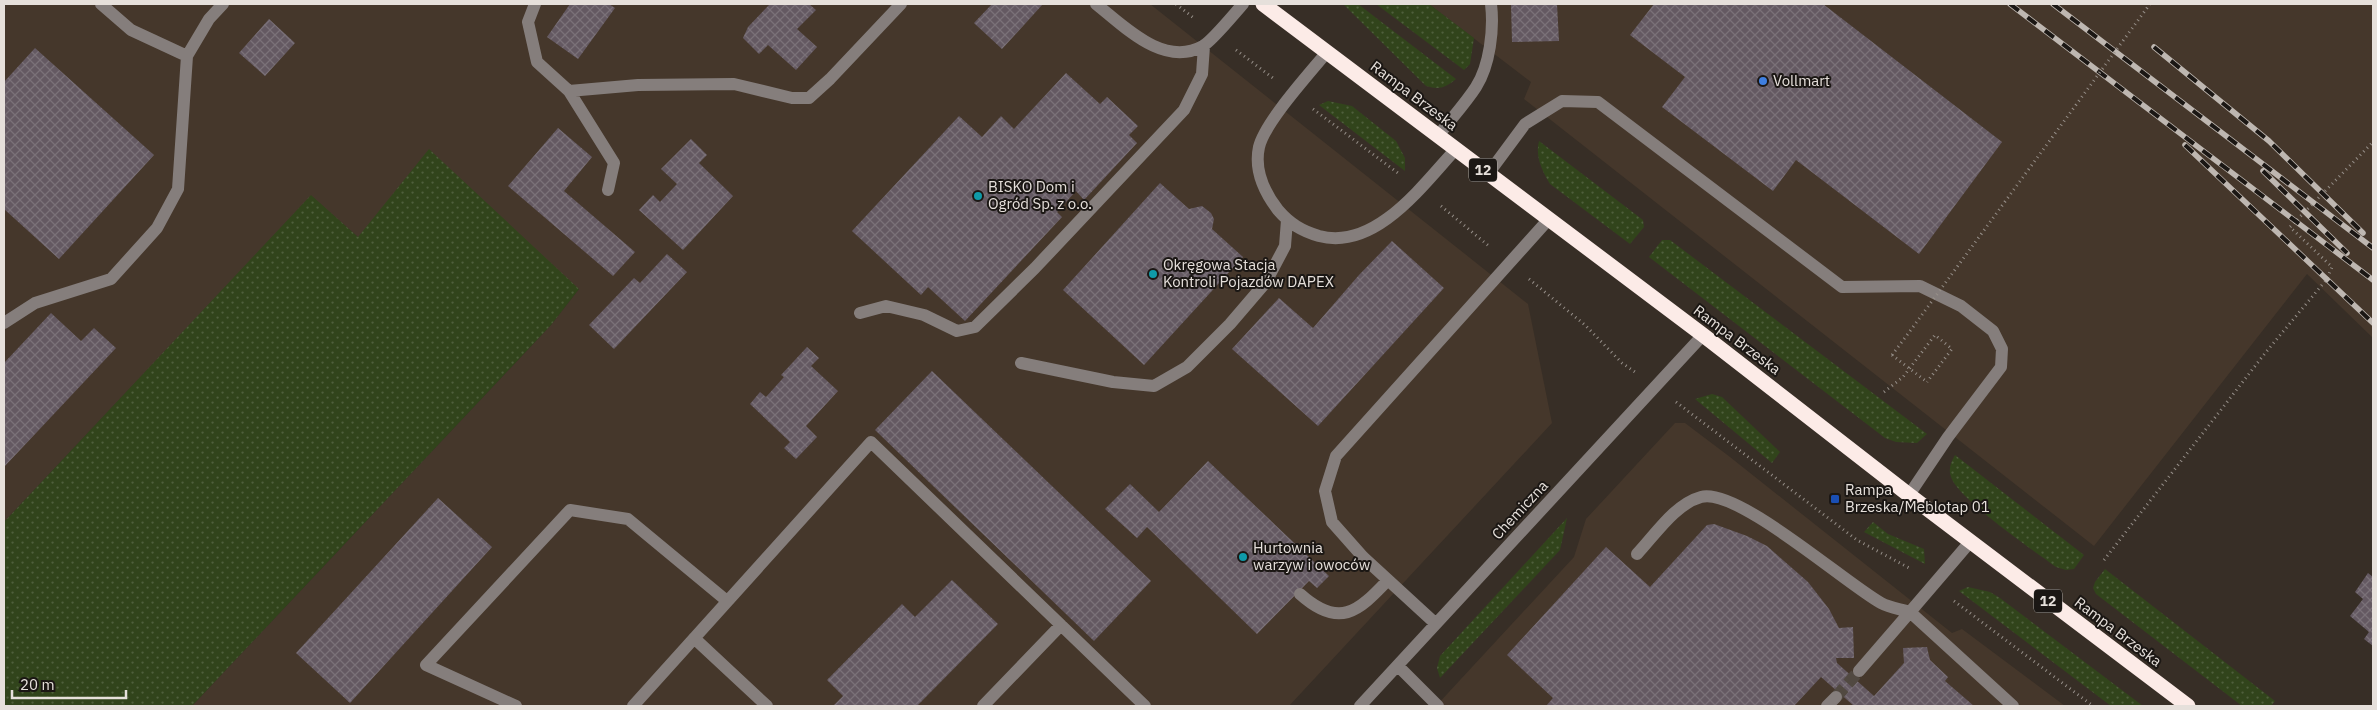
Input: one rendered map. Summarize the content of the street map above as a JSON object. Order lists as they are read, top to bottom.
{
  "streets": {
    "highway": ["Rampa Brzeska", "12"],
    "street": ["Chemiczna"]
  },
  "crossings": [
    ["Rampa Brzeska", "Chemiczna"]
  ],
  "places": {
    "other": [
      "Vollmart",
      "BISKO Dom i Ogród Sp. z o.o.",
      "Okręgowa Stacja Kontroli Pojazdów DAPEX",
      "Hurtownia warzyw i owoców"
    ],
    "transit": ["Rampa Brzeska/Meblotap 01"]
  },
  "scale_bar": "20 m"
}
